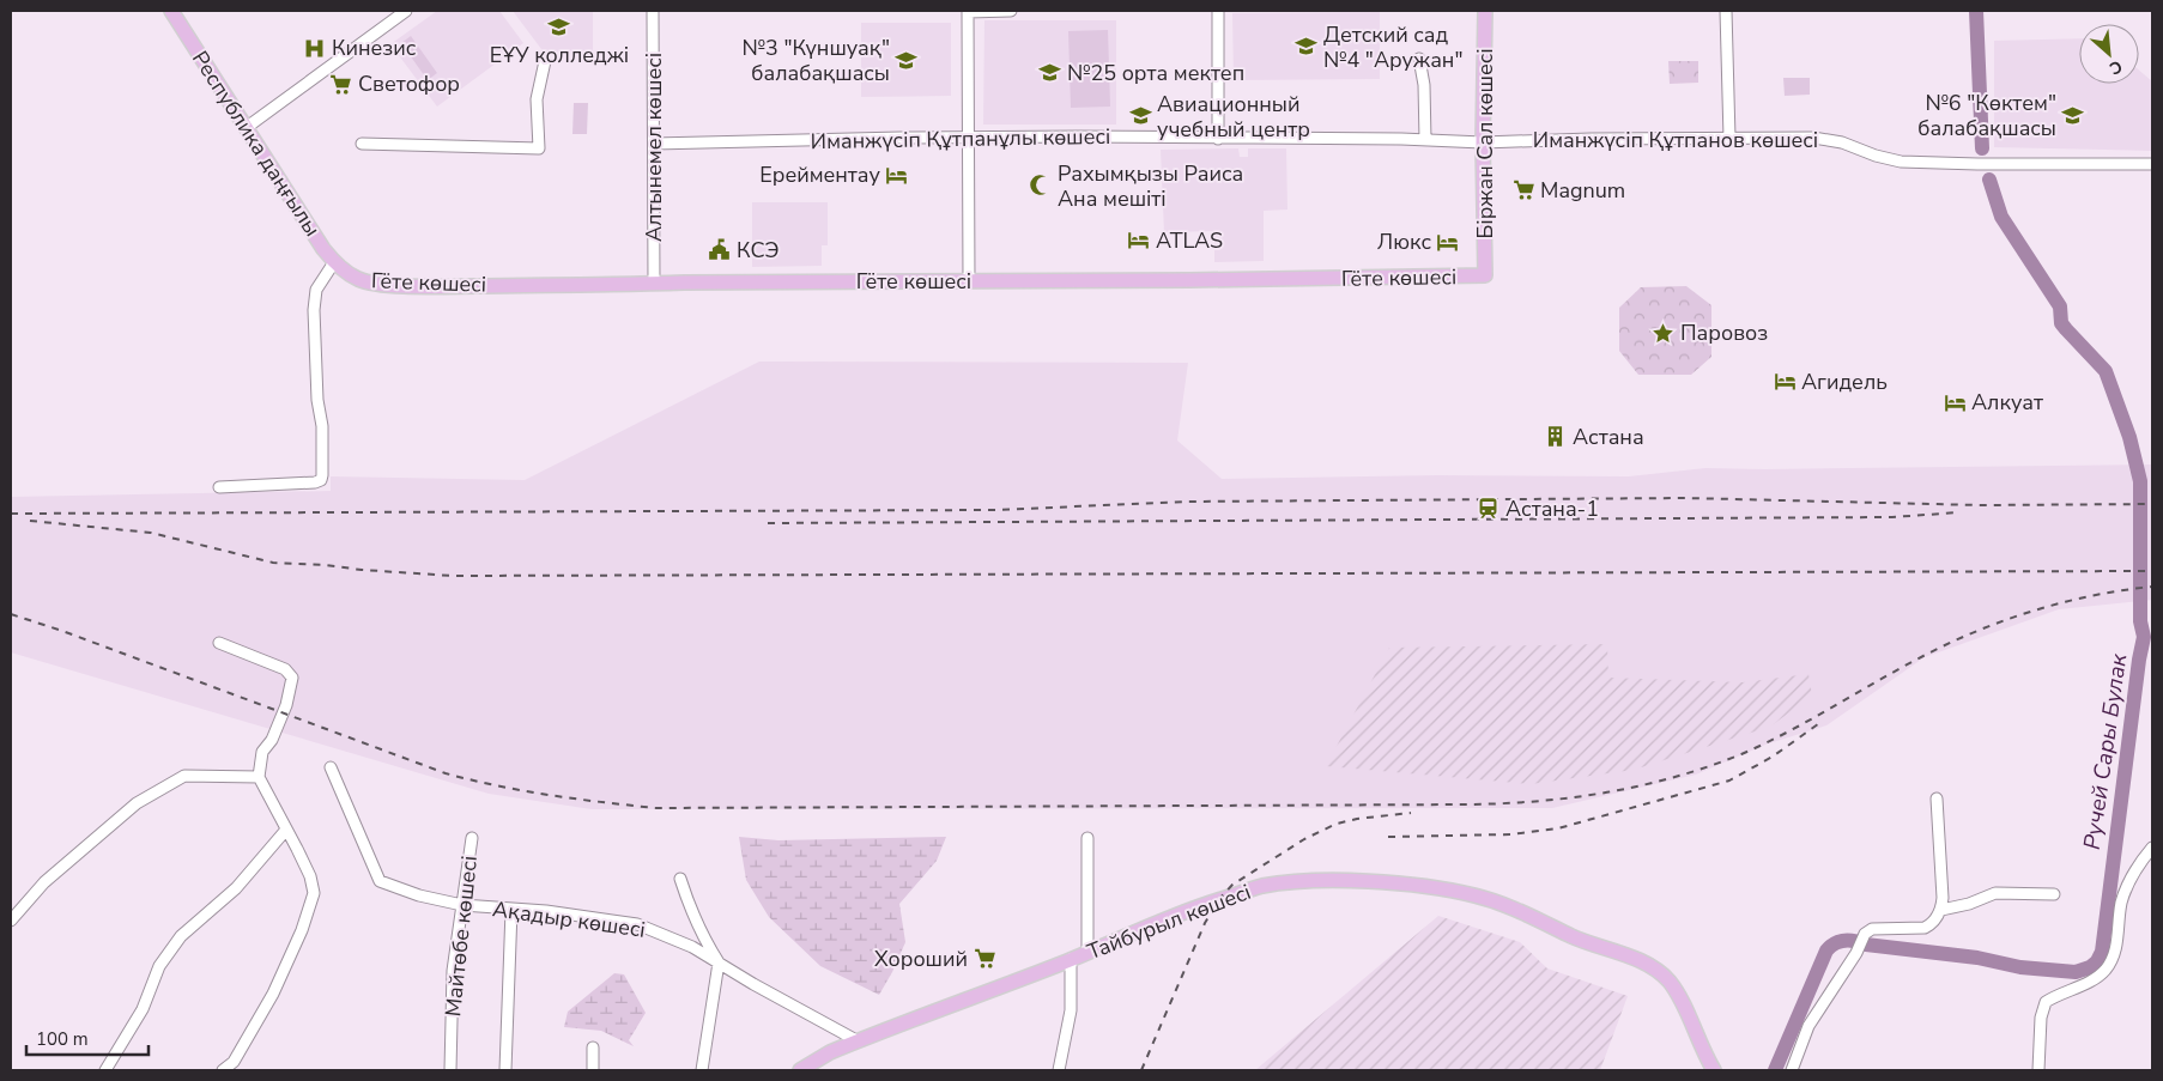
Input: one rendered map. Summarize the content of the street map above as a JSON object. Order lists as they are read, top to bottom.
{
  "streets": {
    "main road": [
      "Республика даңғылы",
      "Біржан Сал көшесі",
      "Гёте көшесі",
      "Тайбурыл көшесі"
    ],
    "street": [
      "Иманжүсіп Құтпанұлы көшесі",
      "Иманжүсіп Құтпанов көшесі",
      "Алтынемел көшесі",
      "Ақадыр көшесі",
      "Майтөбе көшесі"
    ]
  },
  "crossings": [
    ["Иманжүсіп Құтпанұлы көшесі", "Иманжүсіп Құтпанов көшесі"],
    ["Иманжүсіп Құтпанұлы көшесі", "Біржан Сал көшесі"],
    ["Иманжүсіп Құтпанұлы көшесі", "Алтынемел көшесі"],
    ["Иманжүсіп Құтпанов көшесі", "Біржан Сал көшесі"],
    ["Республика даңғылы", "Гёте көшесі"],
    ["Біржан Сал көшесі", "Гёте көшесі"],
    ["Алтынемел көшесі", "Гёте көшесі"],
    ["Ақадыр көшесі", "Тайбурыл көшесі"],
    ["Ақадыр көшесі", "Майтөбе көшесі"]
  ],
  "water": ["Ручей Сары Булак"],
  "places": {
    "school or university": [
      "ЕҰУ колледжі",
      "Детский сад №4 \"Аружан\"",
      "№3 \"Күншуақ\" балабақшасы",
      "№25 орта мектеп",
      "№6 \"Көктем\" балабақшасы",
      "Авиационный учебный центр"
    ],
    "hospital": ["Кинезис"],
    "supermarket": ["Светофор", "Magnum", "Хороший"],
    "hotel": [
      "Ерейментау",
      "ATLAS",
      "Люкс",
      "Агидель",
      "Алкуат"
    ],
    "mosque": ["Рахымқызы Раиса Ана мешіті"],
    "public building": ["КСЭ"],
    "place": ["Паровоз"],
    "building": ["Астана"],
    "station": ["Астана-1"]
  },
  "scale_bar": "100 m",
  "north": "bottom right"
}
